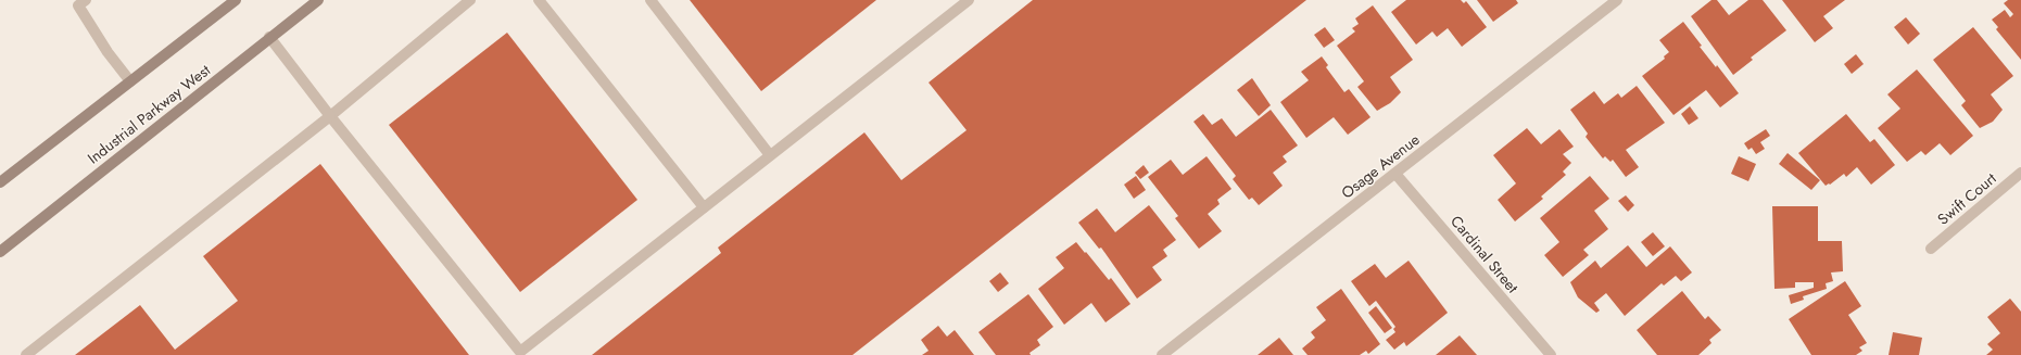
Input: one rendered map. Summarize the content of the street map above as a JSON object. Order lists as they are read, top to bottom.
{
  "streets": {
    "main road": ["Industrial Parkway West"],
    "street": ["Osage Avenue", "Swift Court", "Cardinal Street"]
  },
  "crossings": [
    ["Osage Avenue", "Cardinal Street"]
  ]
}
